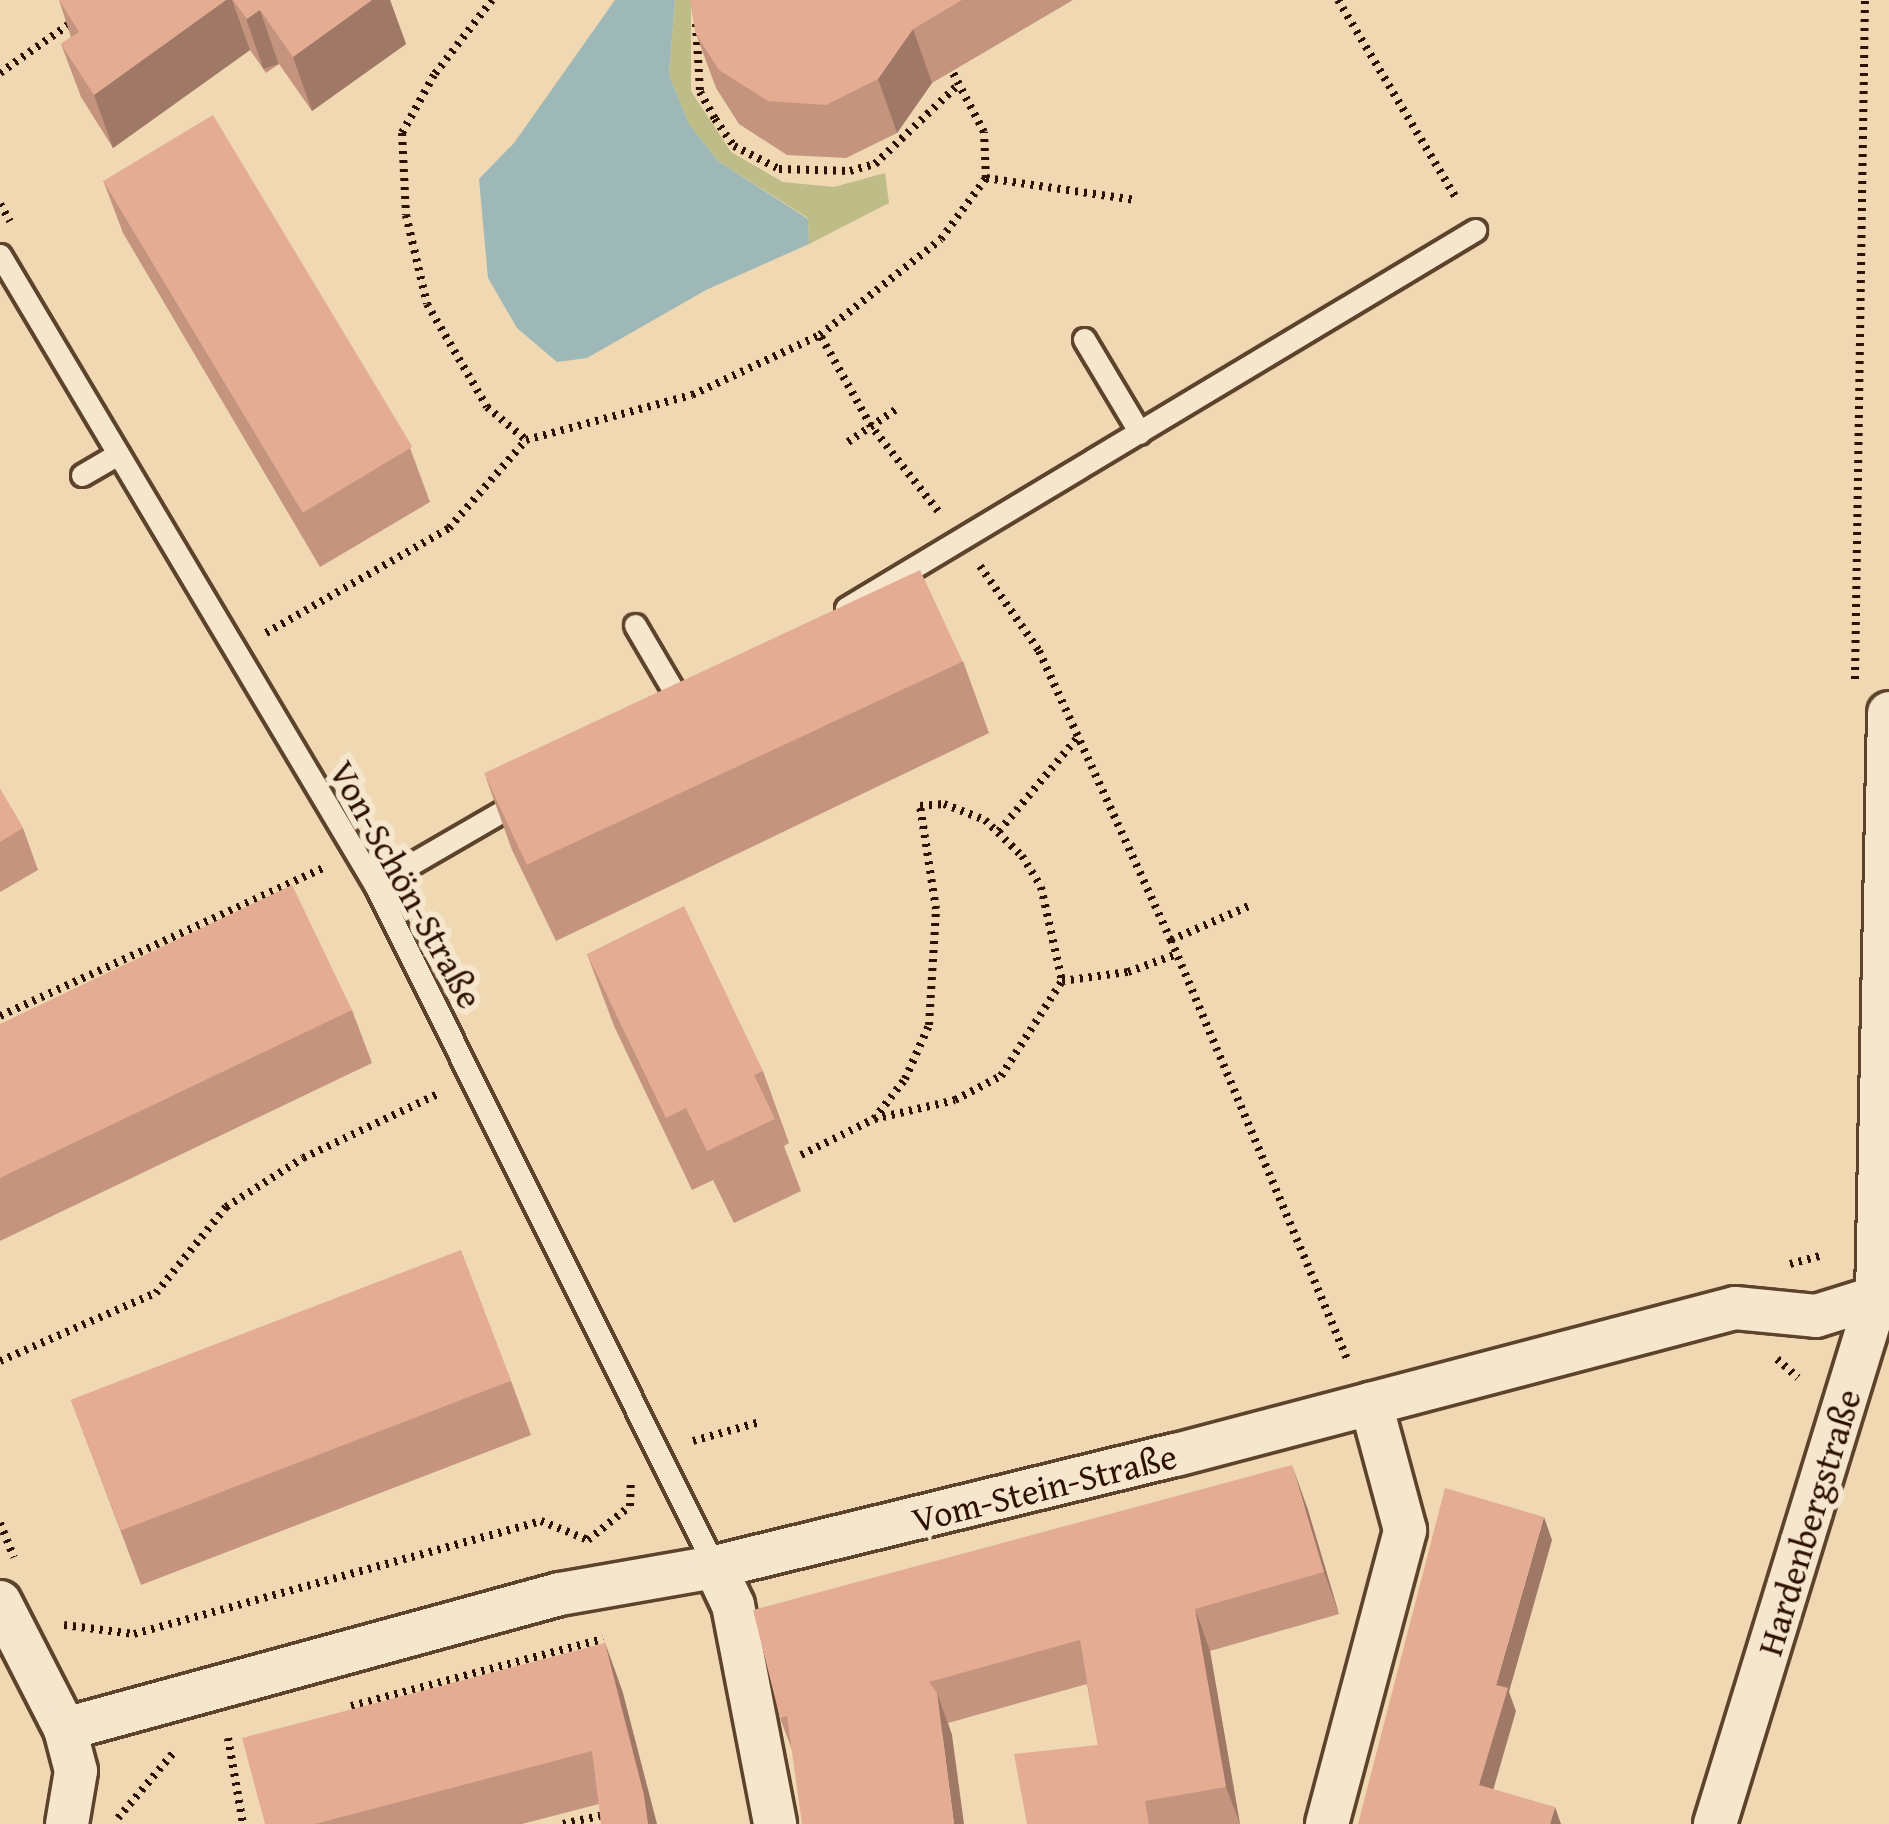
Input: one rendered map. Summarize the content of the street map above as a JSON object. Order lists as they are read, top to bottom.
{
  "streets": {
    "street": ["Vom-Stein-Straße", "Hardenbergstraße"],
    "lane": ["Von-Schön-Straße"]
  },
  "crossings": [
    ["Von-Schön-Straße", "Vom-Stein-Straße"],
    ["Vom-Stein-Straße", "Hardenbergstraße"]
  ]
}
